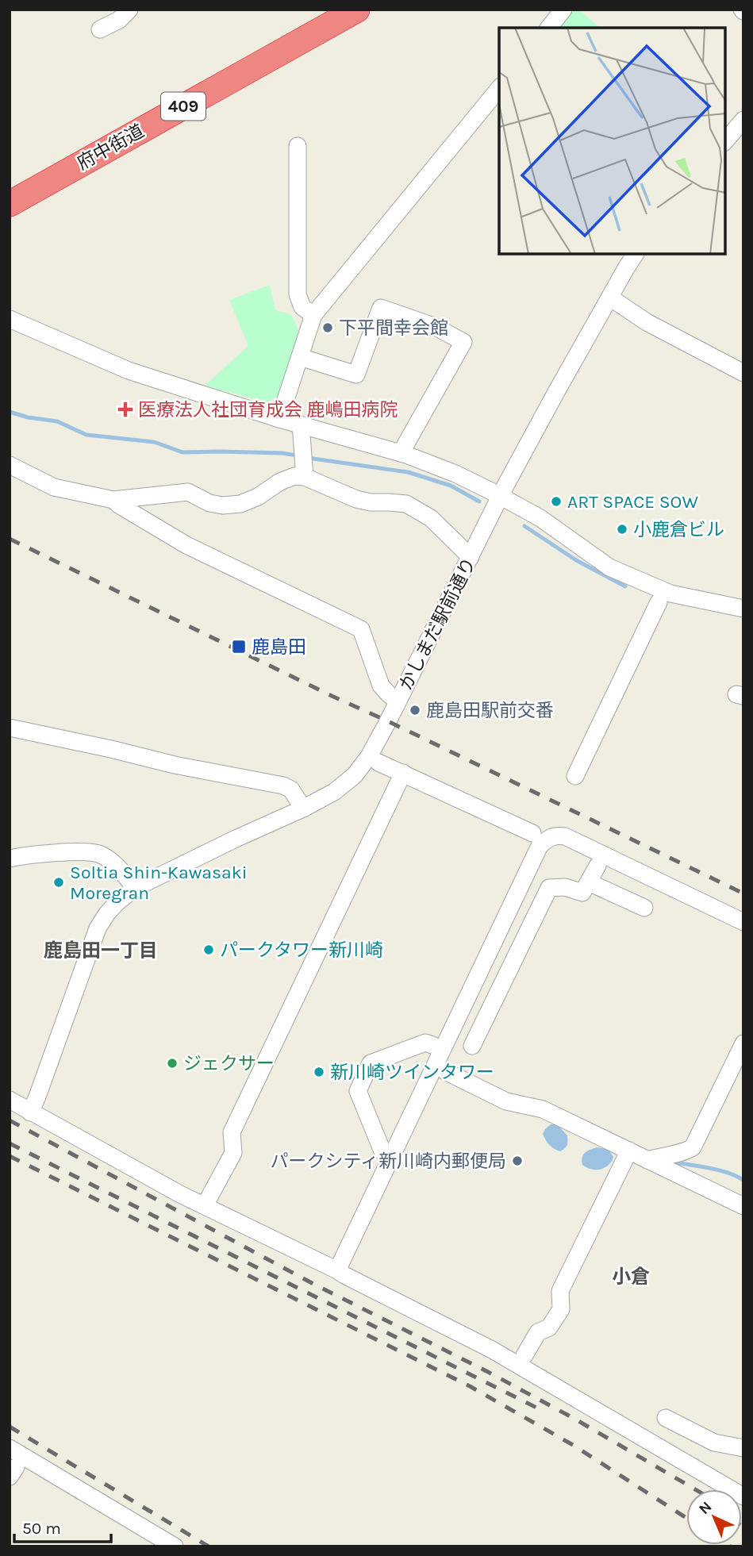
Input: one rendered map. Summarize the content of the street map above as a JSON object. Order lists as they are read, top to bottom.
{
  "streets": {
    "highway": ["409", "府中街道"],
    "street": ["かしまだ駅前通り"]
  },
  "districts": ["鹿島田一丁目", "小倉"],
  "places": {
    "other": [
      "下平間幸会館",
      "ART SPACE SOW",
      "小鹿倉ビル",
      "鹿島田駅前交番",
      "Soltia Shin-Kawasaki Moregran",
      "パークタワー新川崎",
      "ジェクサー",
      "新川崎ツインタワー",
      "パークシティ新川崎内郵便局"
    ],
    "health": ["医療法人社団育成会 鹿嶋田病院"],
    "transit": ["鹿島田"]
  },
  "scale_bar": "50 m",
  "north": "top left"
}
